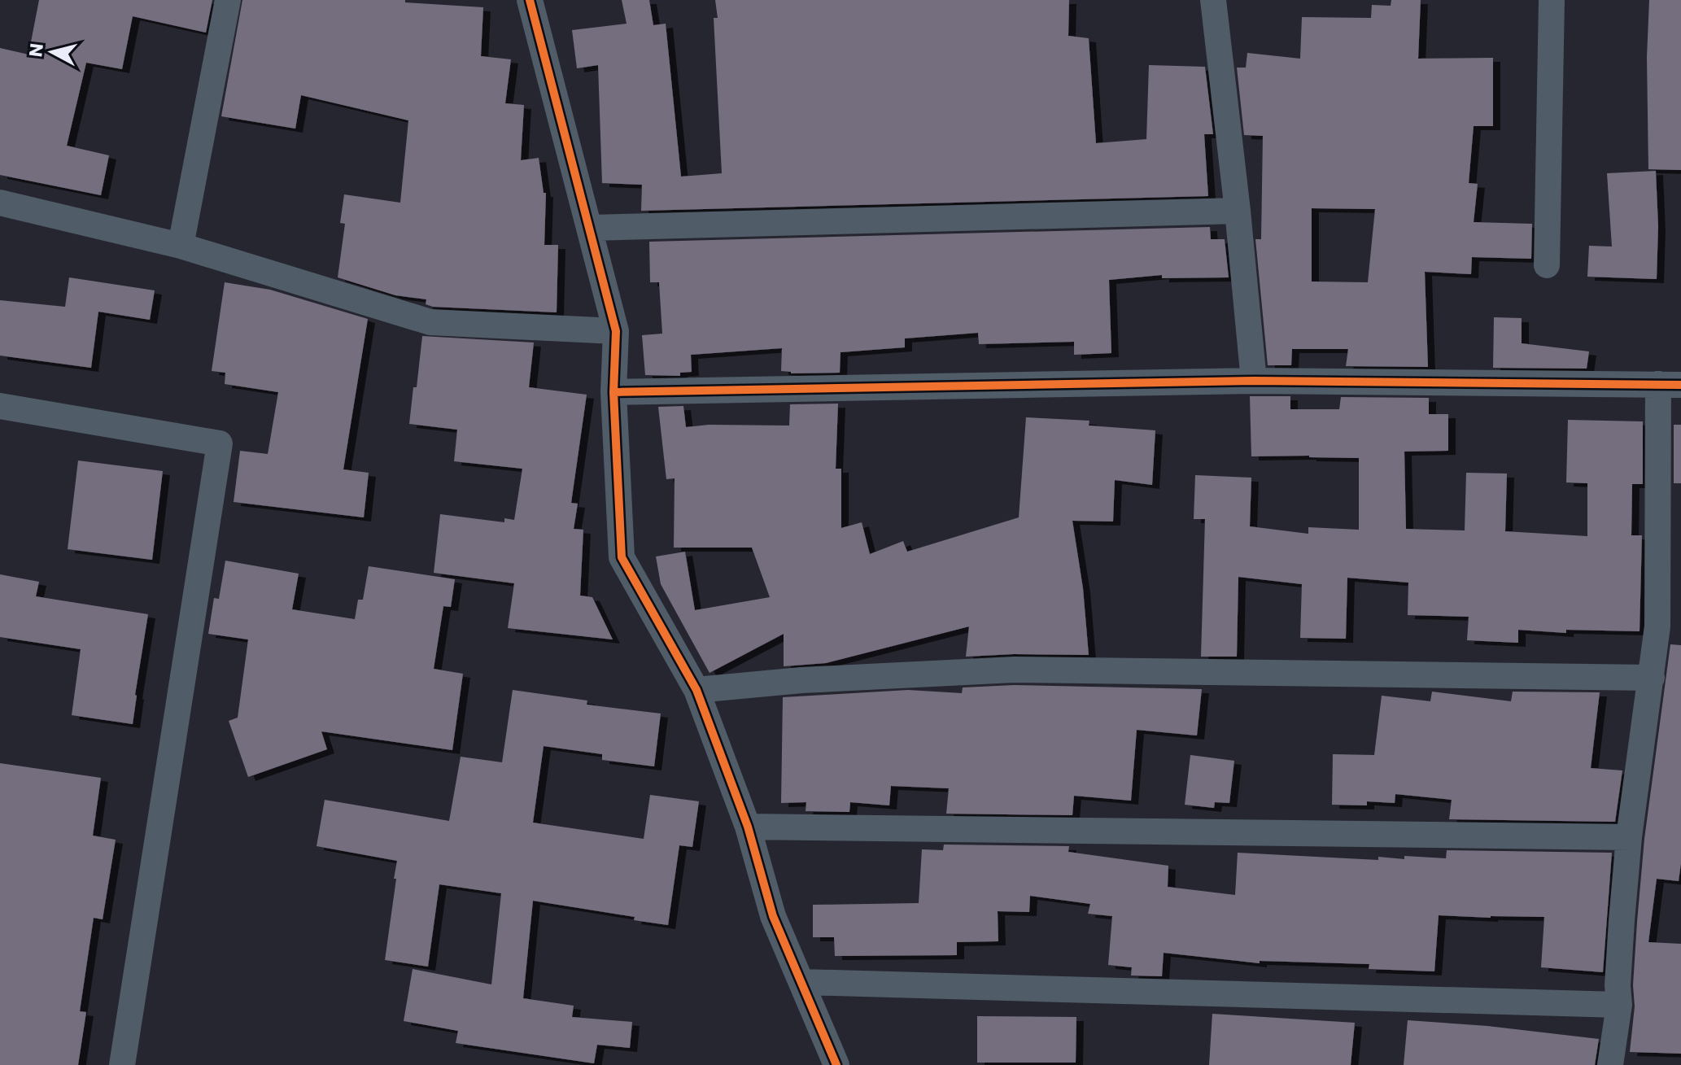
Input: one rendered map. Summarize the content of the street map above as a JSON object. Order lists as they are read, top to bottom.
{
  "north": "left"
}
